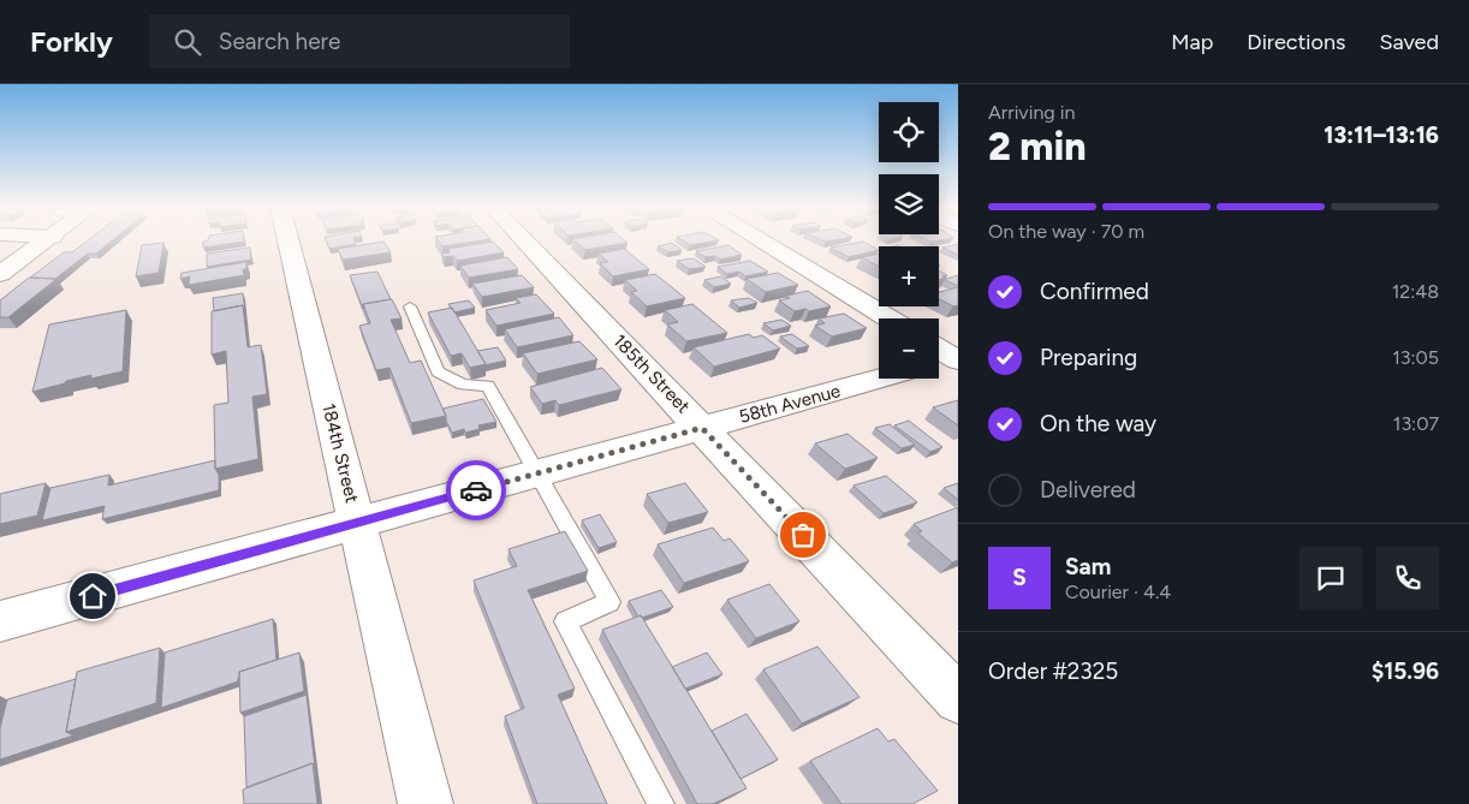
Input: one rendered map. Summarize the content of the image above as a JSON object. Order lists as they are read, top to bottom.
{
  "streets": {
    "street": ["185th Street", "58th Avenue", "184th Street"]
  },
  "crossings": [
    ["185th Street", "58th Avenue"],
    ["58th Avenue", "184th Street"]
  ],
  "page": {
    "header": "Forkly",
    "search": "Search here",
    "nav": ["Map", "Directions", "Saved"],
    "heading": ["2 min", "Arriving in", "13:11–13:16"],
    "panel": [
      "Sam",
      "Courier · 4.4",
      "Order #2325",
      "$15.96"
    ],
    "map_buttons": ["+", "−"],
    "bar": "On the way · 70 m",
    "list": [
      ["Confirmed", "12:48"],
      ["Preparing", "13:05"],
      ["On the way", "13:07"],
      "Delivered"
    ],
    "round": "S"
  }
}
